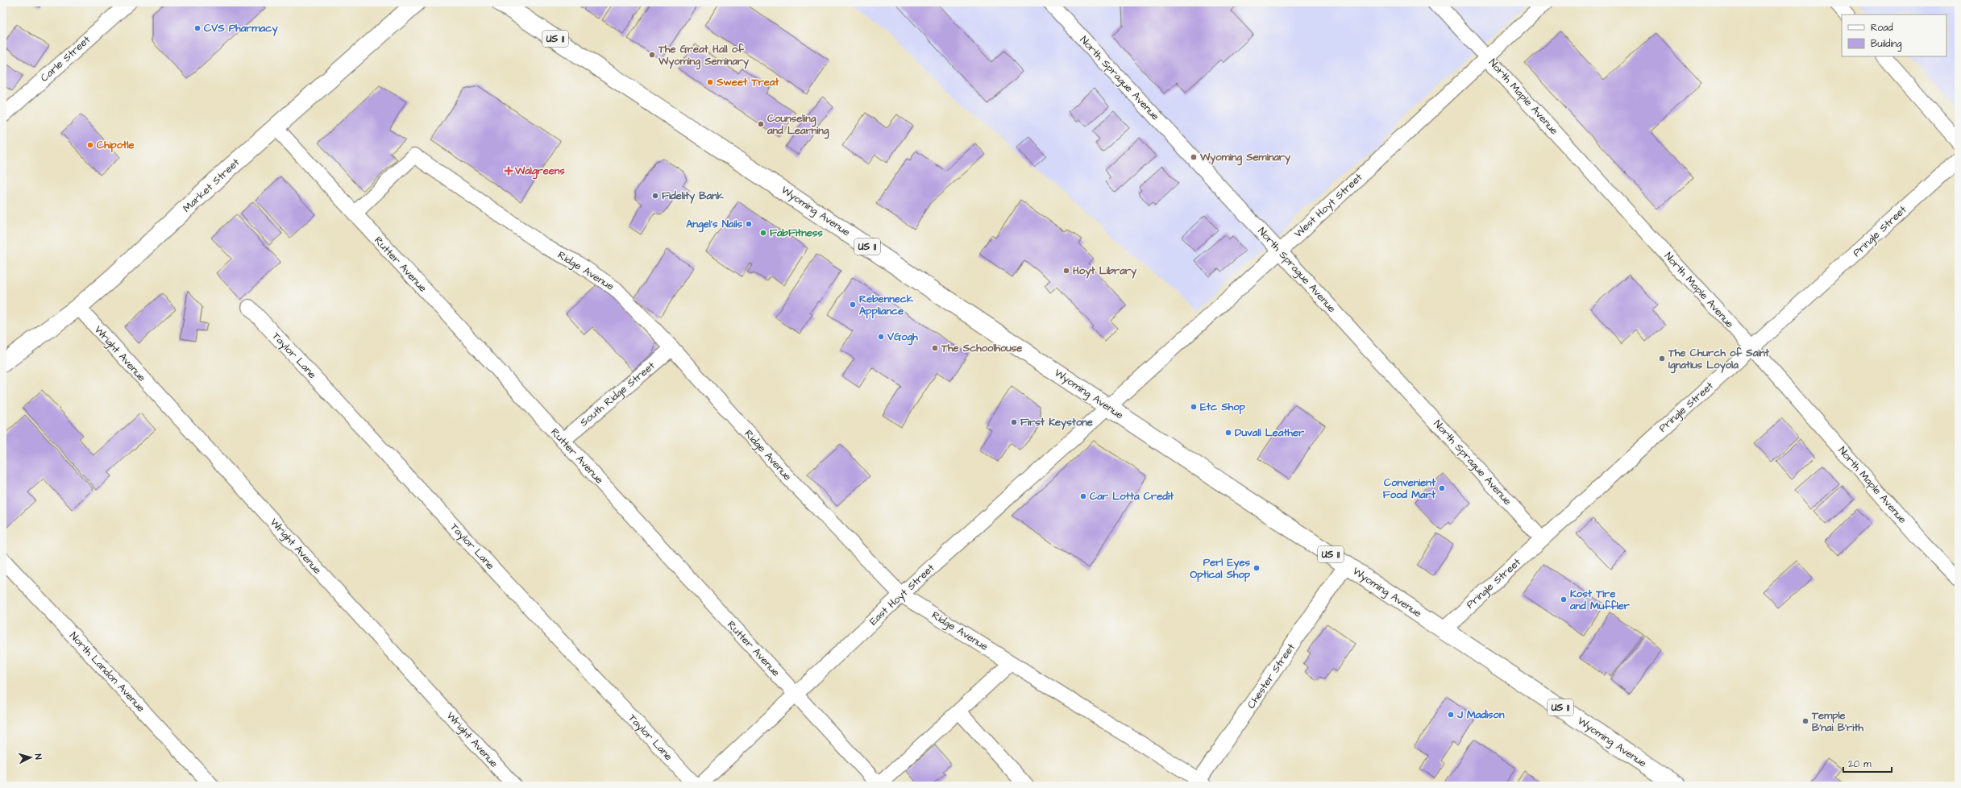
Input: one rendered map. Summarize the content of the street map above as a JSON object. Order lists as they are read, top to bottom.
{
  "streets": {
    "main road": ["US 11", "Market Street", "Wyoming Avenue"],
    "street": [
      "Carle Street",
      "North Sprague Avenue",
      "North Maple Avenue",
      "West Hoyt Street",
      "Pringle Street",
      "Rutter Avenue",
      "Ridge Avenue",
      "Wright Avenue",
      "Taylor Lane",
      "South Ridge Street",
      "East Hoyt Street",
      "North Landon Avenue",
      "Chester Street"
    ]
  },
  "crossings": [
    ["North Sprague Avenue", "West Hoyt Street"],
    ["North Sprague Avenue", "Pringle Street"],
    ["North Maple Avenue", "West Hoyt Street"],
    ["North Maple Avenue", "Pringle Street"],
    ["Market Street", "Rutter Avenue"],
    ["Market Street", "Wright Avenue"],
    ["West Hoyt Street", "Wyoming Avenue"],
    ["West Hoyt Street", "East Hoyt Street"],
    ["Wyoming Avenue", "Pringle Street"],
    ["Wyoming Avenue", "East Hoyt Street"],
    ["Wyoming Avenue", "Chester Street"],
    ["Rutter Avenue", "Ridge Avenue"],
    ["Rutter Avenue", "South Ridge Street"],
    ["Rutter Avenue", "East Hoyt Street"],
    ["Ridge Avenue", "South Ridge Street"],
    ["Ridge Avenue", "East Hoyt Street"],
    ["Ridge Avenue", "Chester Street"]
  ],
  "places": {
    "other": [
      "CVS Pharmacy",
      "The Great Hall of Wyoming Seminary",
      "Sweet Treat",
      "Counseling and Learning",
      "Chipotle",
      "Wyoming Seminary",
      "Fidelity Bank",
      "Angel's Nails",
      "FabFitness",
      "Hoyt Library",
      "Rebenneck Appliance",
      "VGogh",
      "The Schoolhouse",
      "The Church of Saint Ignatius Loyola",
      "Etc Shop",
      "First Keystone",
      "Duvall Leather",
      "Convenient Food Mart",
      "Car Lotta Credit",
      "Perl Eyes Optical Shop",
      "Kost Tire and Muffler",
      "J Madison",
      "Temple B'nai B'rith"
    ],
    "health": ["Walgreens"]
  },
  "legend": ["Road", "Building"],
  "scale_bar": "20 m",
  "north": "right"
}
